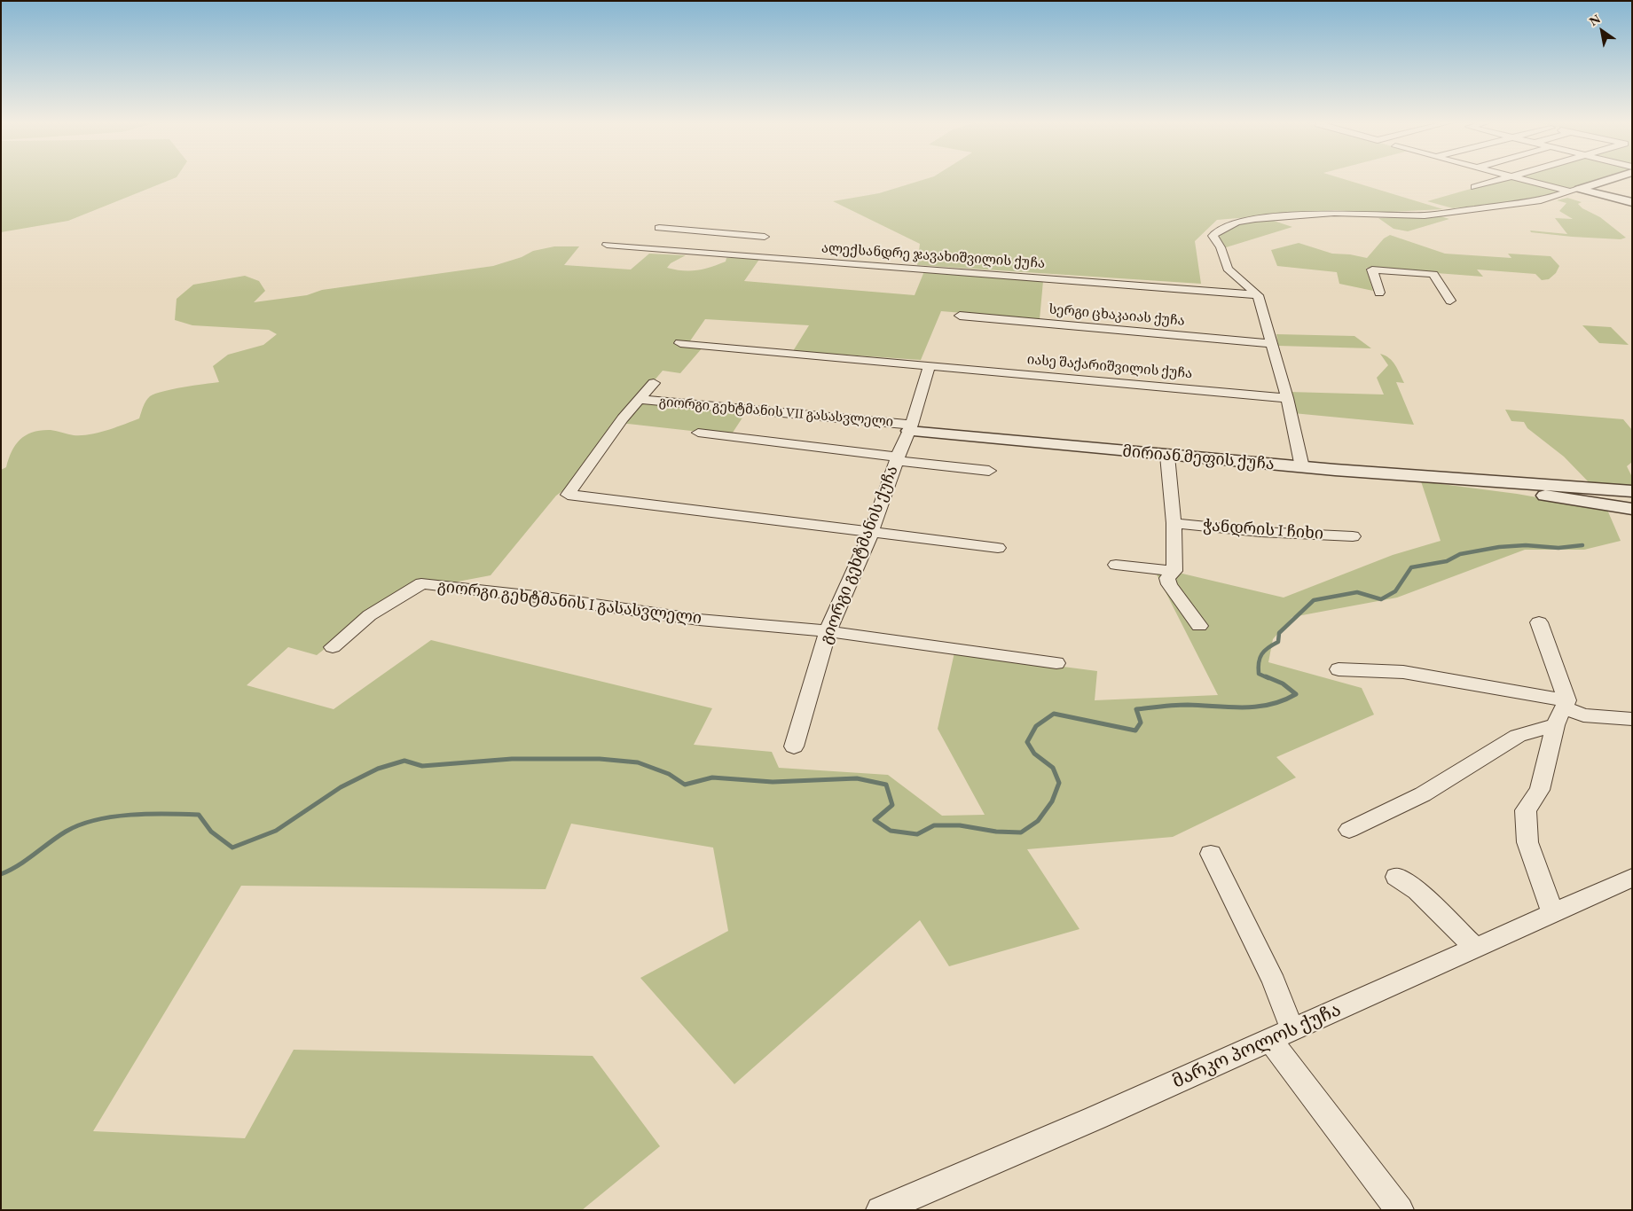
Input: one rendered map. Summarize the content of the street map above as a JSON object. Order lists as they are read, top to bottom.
{
  "streets": {
    "street": [
      "ალექსანდრე ჯავახიშვილის ქუჩა",
      "სერგი ცხაკაიას ქუჩა",
      "იასე შაქარიშვილის ქუჩა",
      "გიორგი გეხტმანის VII გასასვლელი",
      "მირიან მეფის ქუჩა",
      "ჭანდრის I ჩიხი",
      "გიორგი გეხტმანის ქუჩა",
      "გიორგი გეხტმანის I გასასვლელი",
      "მარკო პოლოს ქუჩა"
    ]
  },
  "crossings": [
    ["იასე შაქარიშვილის ქუჩა", "გიორგი გეხტმანის ქუჩა"],
    ["გიორგი გეხტმანის VII გასასვლელი", "მირიან მეფის ქუჩა"],
    ["გიორგი გეხტმანის VII გასასვლელი", "გიორგი გეხტმანის ქუჩა"],
    ["მირიან მეფის ქუჩა", "გიორგი გეხტმანის ქუჩა"],
    ["გიორგი გეხტმანის ქუჩა", "გიორგი გეხტმანის I გასასვლელი"]
  ],
  "north": "top left"
}
